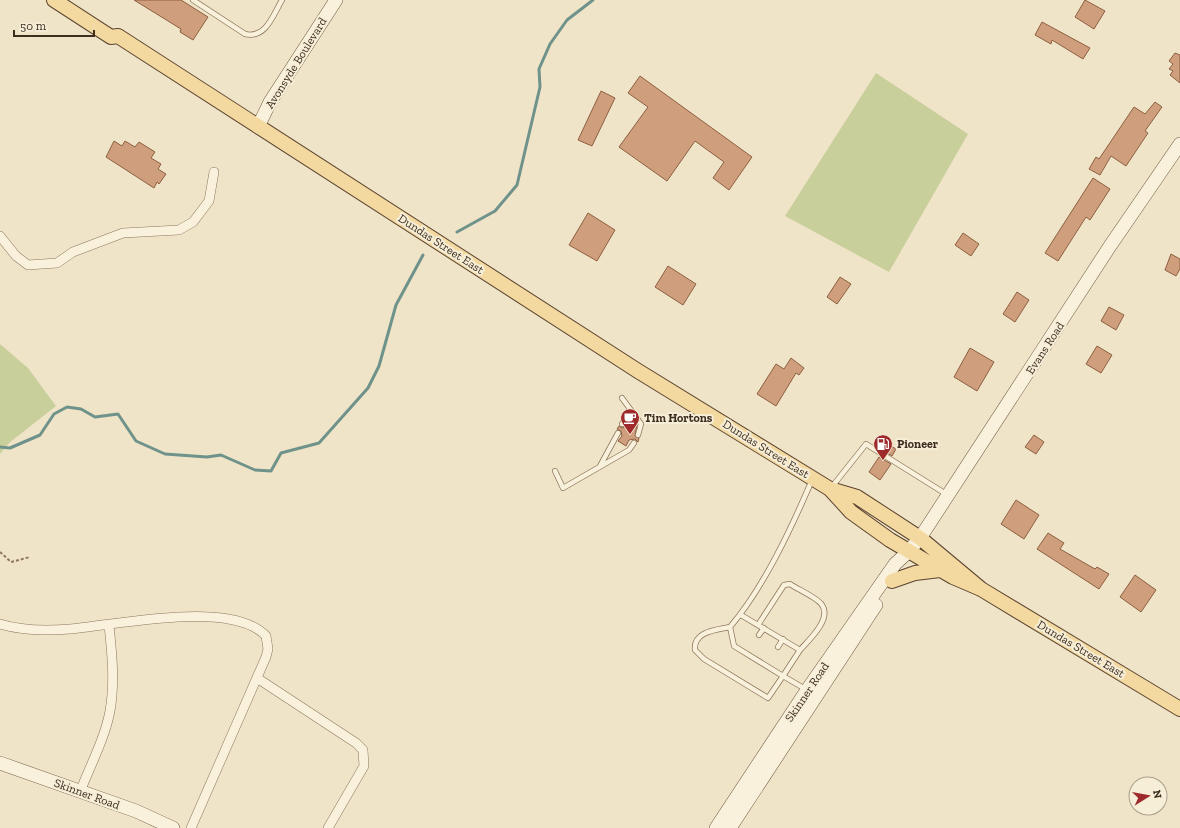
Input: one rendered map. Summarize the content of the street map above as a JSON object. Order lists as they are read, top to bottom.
{
  "streets": {
    "main road": ["Dundas Street East"],
    "street": ["Avonsyde Boulevard", "Evans Road", "Skinner Road"]
  },
  "crossings": [
    ["Avonsyde Boulevard", "Dundas Street East"],
    ["Dundas Street East", "Evans Road"],
    ["Dundas Street East", "Skinner Road"],
    ["Evans Road", "Skinner Road"]
  ],
  "places": {
    "cafe": ["Tim Hortons"],
    "fuel station": ["Pioneer"]
  },
  "scale_bar": "50 m",
  "north": "right"
}
